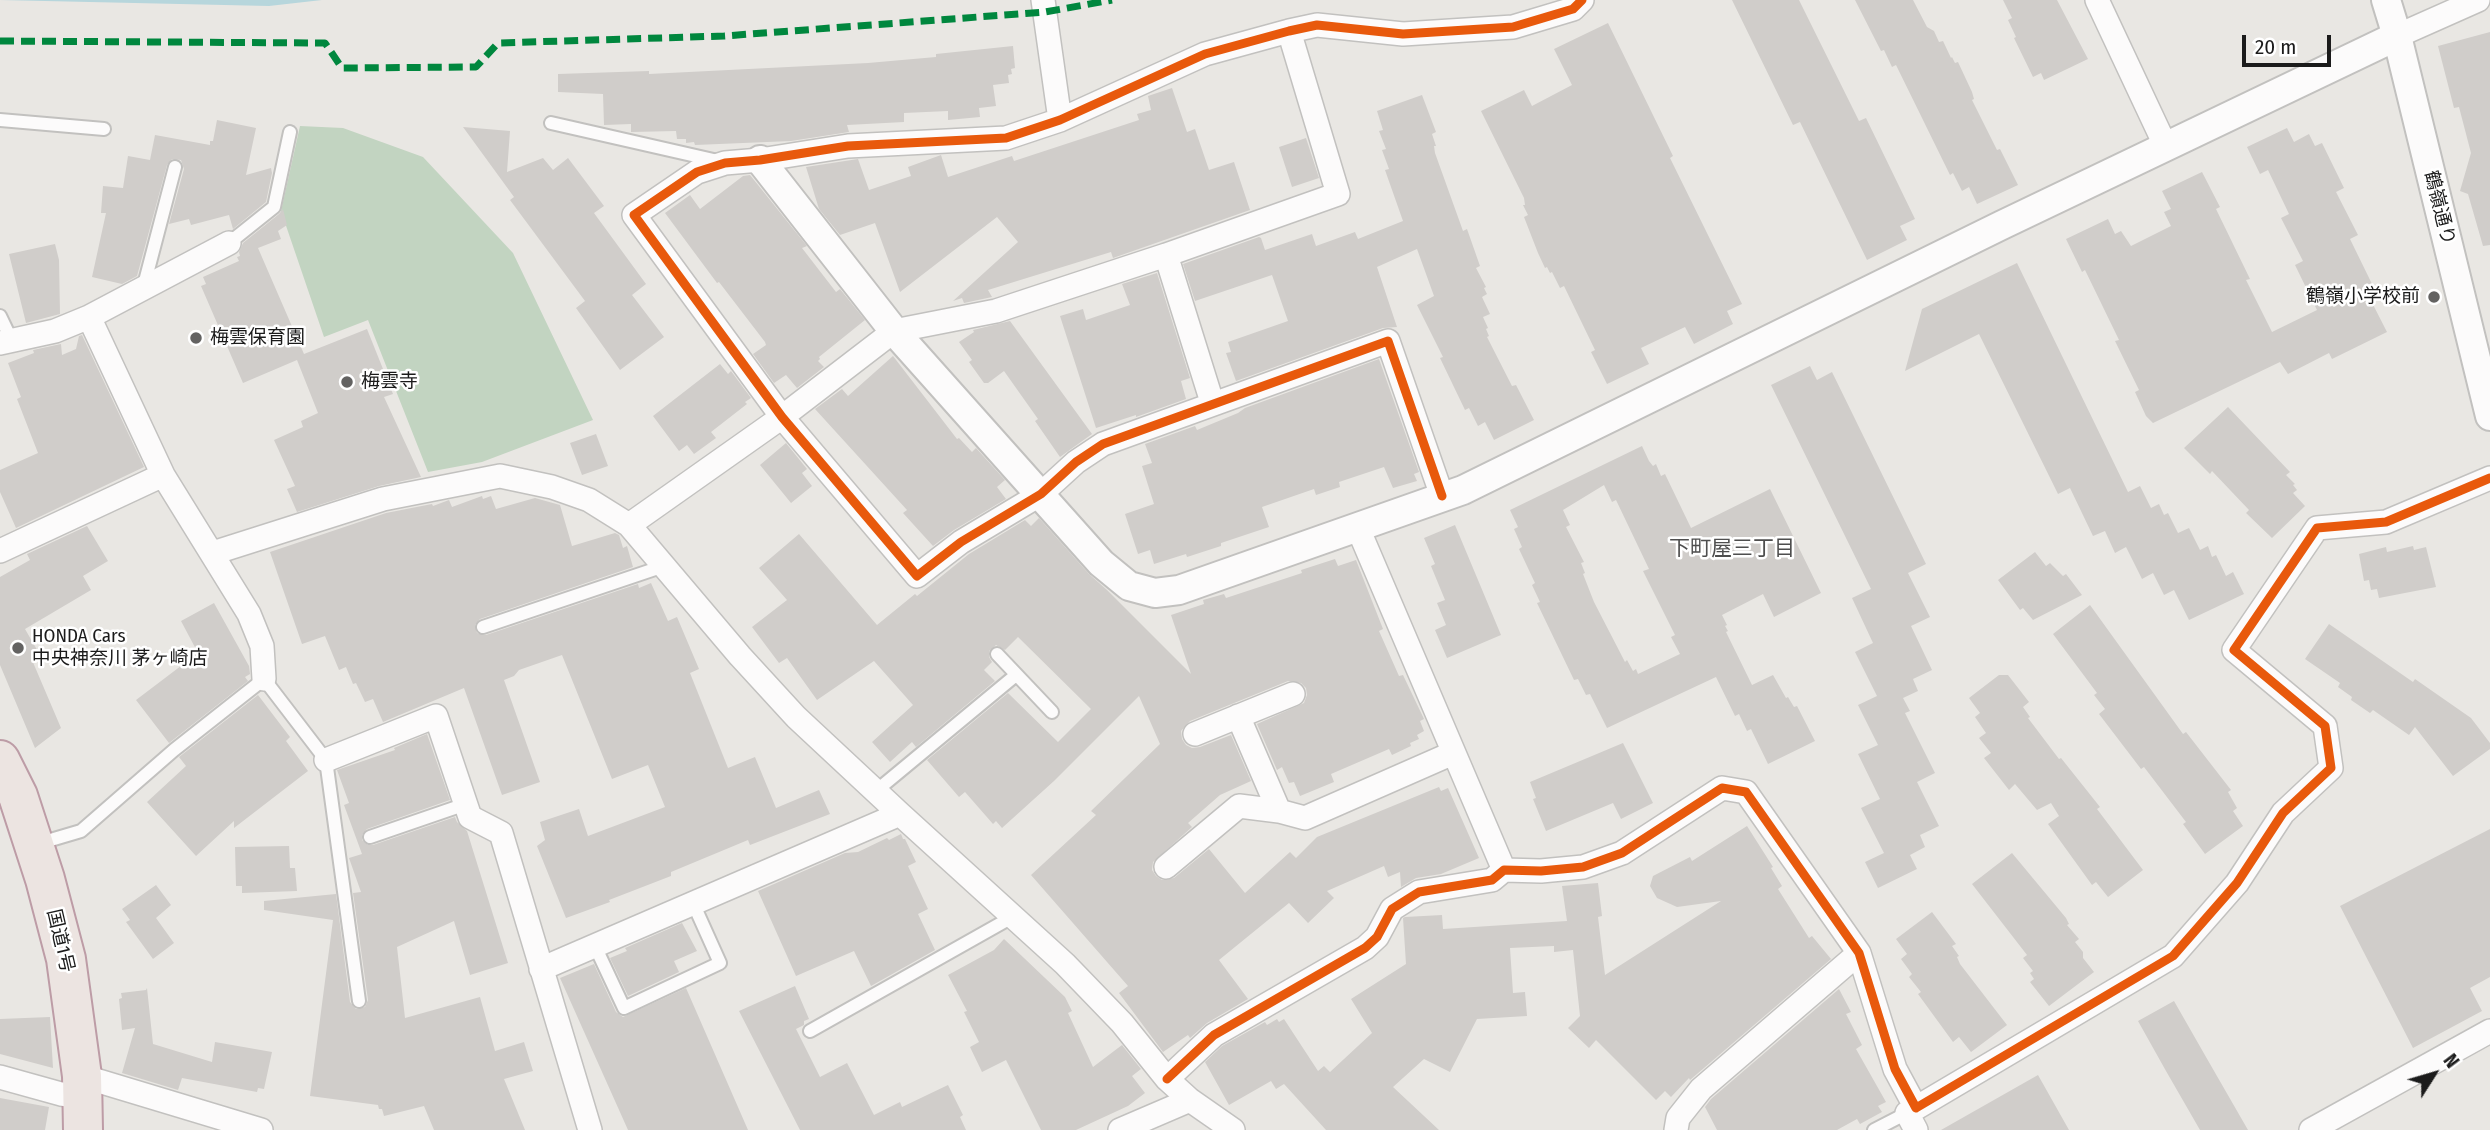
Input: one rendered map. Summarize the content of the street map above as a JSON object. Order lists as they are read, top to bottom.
{
  "streets": {
    "highway": ["国道1号"],
    "street": ["鶴嶺通り"]
  },
  "districts": ["下町屋三丁目"],
  "places": [
    "鶴嶺小学校前",
    "梅雲保育園",
    "梅雲寺",
    "HONDA Cars 中央神奈川 茅ヶ崎店"
  ],
  "scale_bar": "20 m",
  "north": "top right"
}
